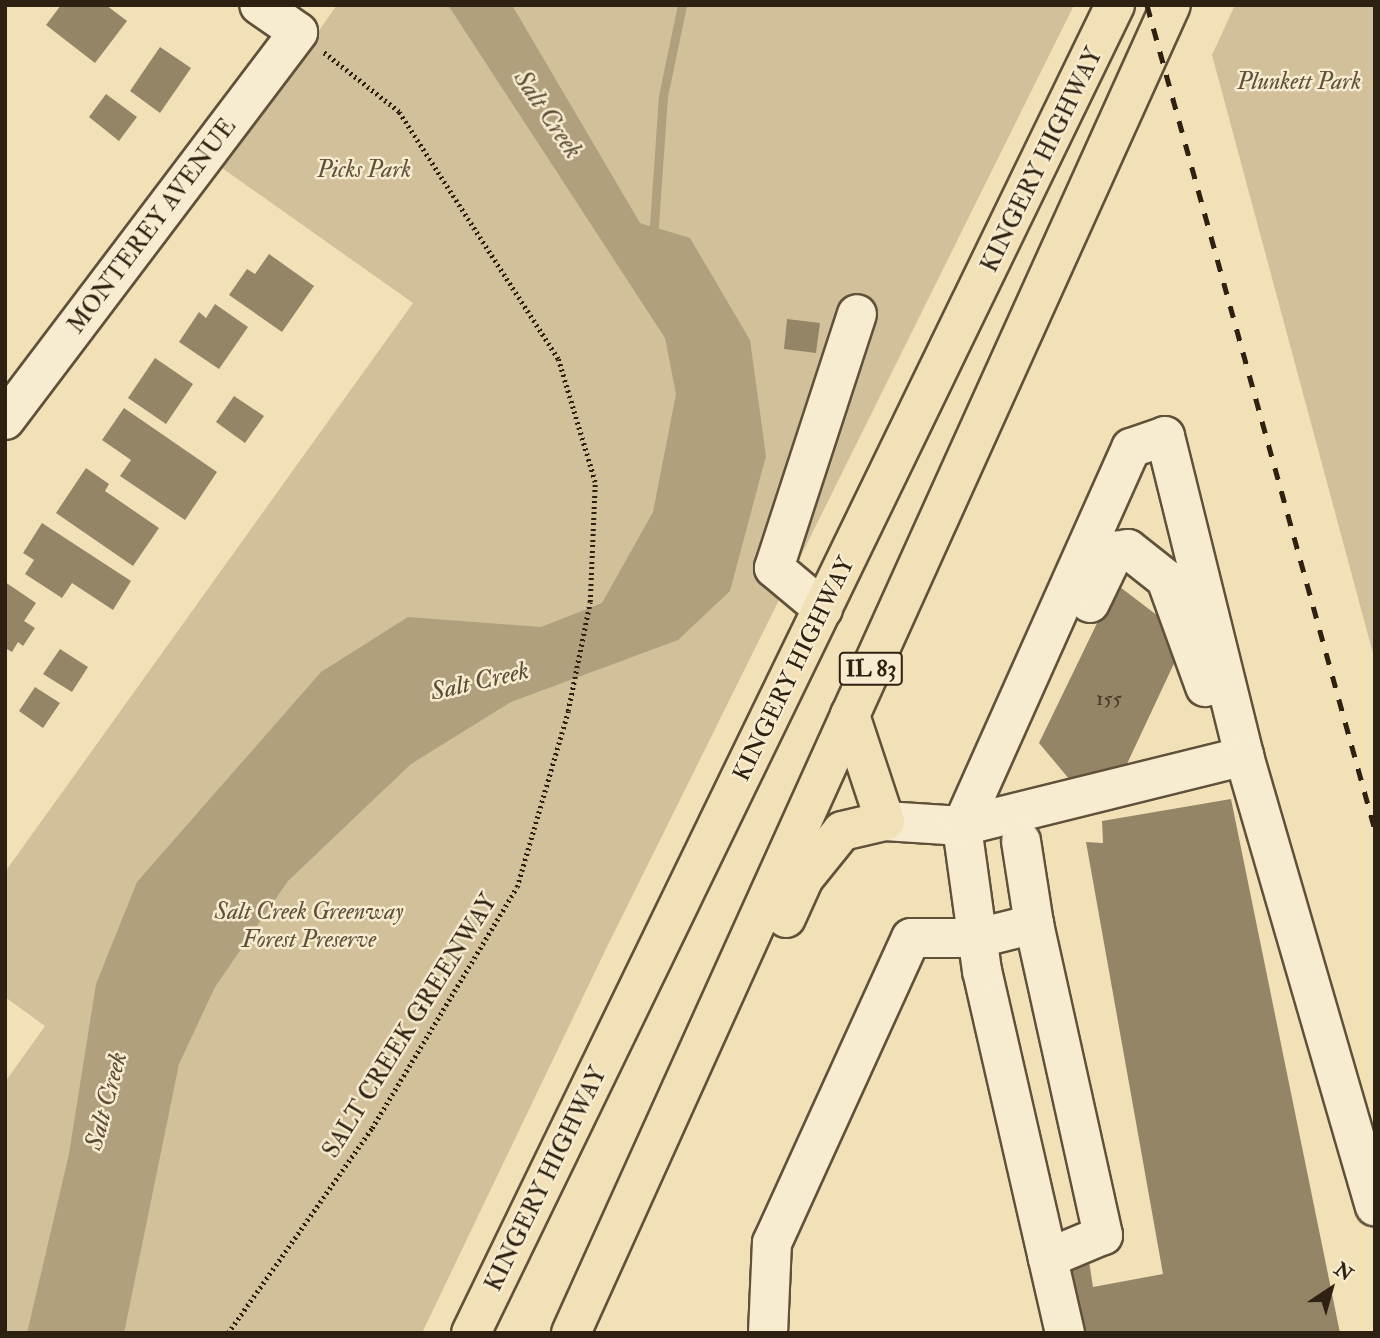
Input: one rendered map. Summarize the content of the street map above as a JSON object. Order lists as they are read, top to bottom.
{
  "streets": {
    "highway": ["KINGERY HIGHWAY", "IL 83"],
    "street": ["MONTEREY AVENUE"],
    "path": ["SALT CREEK GREENWAY"]
  },
  "crossings": [
    ["MONTEREY AVENUE", "SALT CREEK GREENWAY"]
  ],
  "water": ["Salt Creek"],
  "parks": ["Plunkett Park", "Picks Park", "Salt Creek Greenway Forest Preserve"],
  "house_numbers": ["155"],
  "north": "top right"
}
